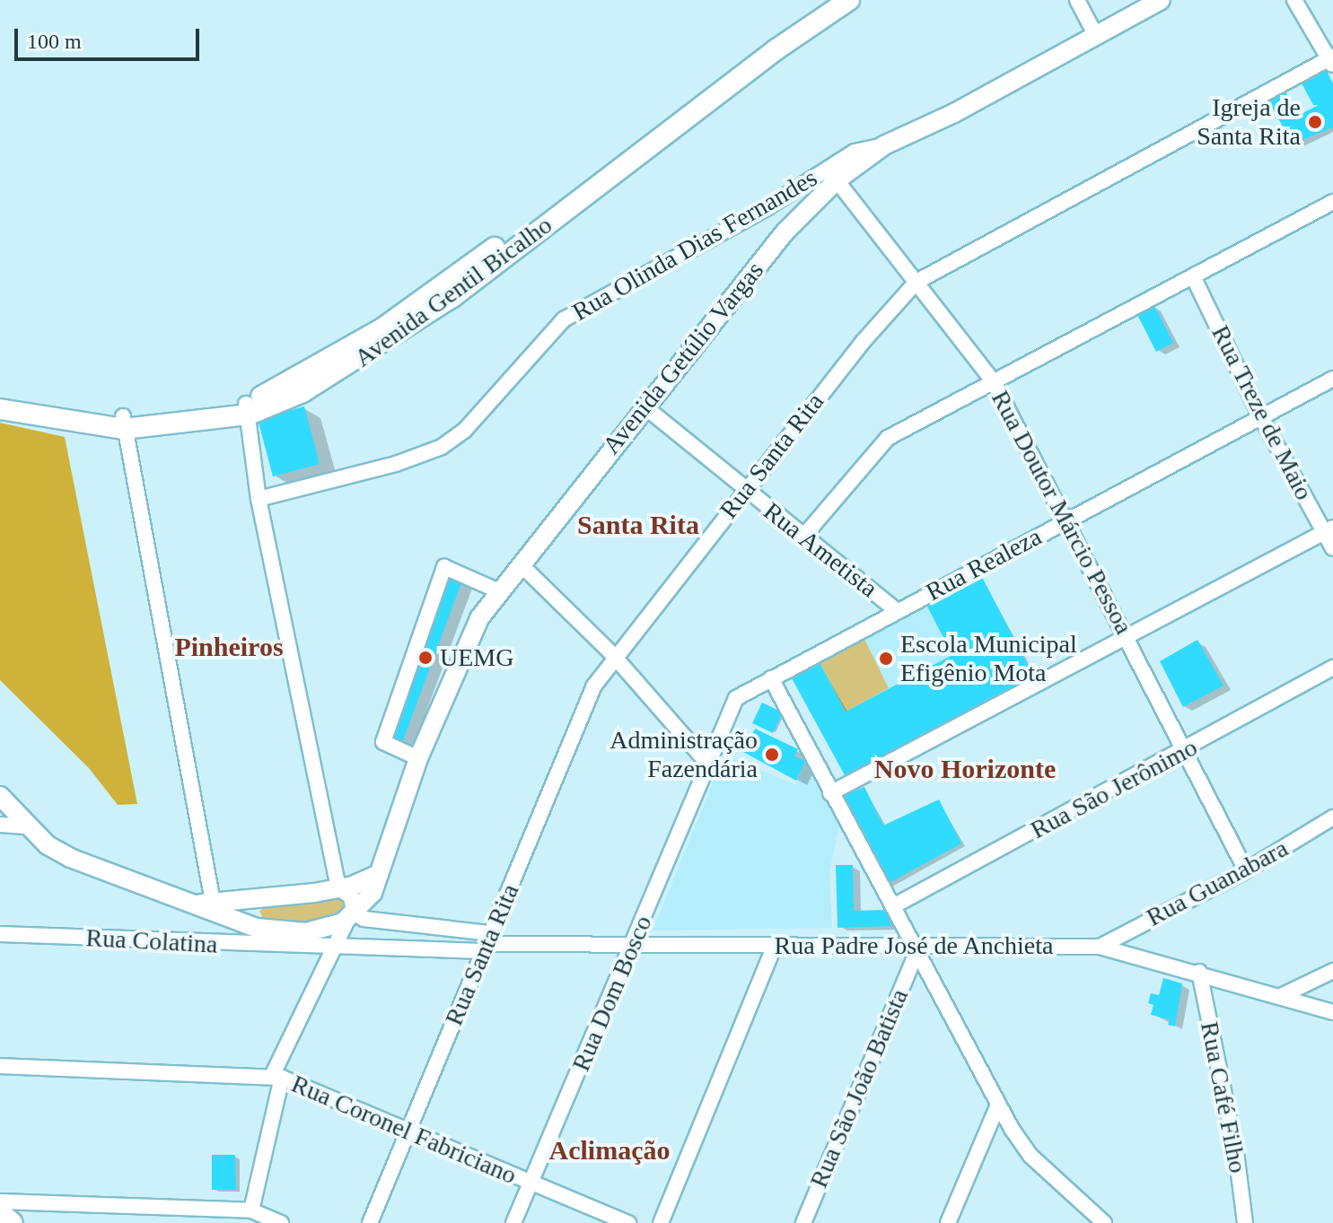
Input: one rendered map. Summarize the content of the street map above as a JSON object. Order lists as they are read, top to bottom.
{
  "streets": {
    "main road": ["Avenida Gentil Bicalho"],
    "street": [
      "Rua Olinda Dias Fernandes",
      "Avenida Getúlio Vargas",
      "Rua Treze de Maio",
      "Rua Santa Rita",
      "Rua Doutor Márcio Pessoa",
      "Rua Ametista",
      "Rua Realeza",
      "Rua São Jerônimo",
      "Rua Guanabara",
      "Rua Colatina",
      "Rua Padre José de Anchieta",
      "Rua Dom Bosco",
      "Rua São João Batista",
      "Rua Café Filho",
      "Rua Coronel Fabriciano"
    ]
  },
  "crossings": [
    ["Rua Olinda Dias Fernandes", "Avenida Getúlio Vargas"],
    ["Rua Olinda Dias Fernandes", "Rua Doutor Márcio Pessoa"],
    ["Avenida Getúlio Vargas", "Rua Doutor Márcio Pessoa"],
    ["Avenida Getúlio Vargas", "Rua Ametista"],
    ["Avenida Getúlio Vargas", "Rua Padre José de Anchieta"],
    ["Rua Treze de Maio", "Rua Realeza"],
    ["Rua Santa Rita", "Rua Doutor Márcio Pessoa"],
    ["Rua Santa Rita", "Rua Ametista"],
    ["Rua Santa Rita", "Rua Padre José de Anchieta"],
    ["Rua Santa Rita", "Rua Coronel Fabriciano"],
    ["Rua Doutor Márcio Pessoa", "Rua Realeza"],
    ["Rua Doutor Márcio Pessoa", "Rua São Jerônimo"],
    ["Rua Doutor Márcio Pessoa", "Rua Guanabara"],
    ["Rua Ametista", "Rua Realeza"],
    ["Rua Realeza", "Rua Dom Bosco"],
    ["Rua Guanabara", "Rua Padre José de Anchieta"],
    ["Rua Colatina", "Rua Padre José de Anchieta"],
    ["Rua Padre José de Anchieta", "Rua Dom Bosco"],
    ["Rua Padre José de Anchieta", "Rua São João Batista"],
    ["Rua Padre José de Anchieta", "Rua Café Filho"],
    ["Rua Dom Bosco", "Rua Coronel Fabriciano"]
  ],
  "districts": [
    "Santa Rita",
    "Pinheiros",
    "Novo Horizonte",
    "Aclimação"
  ],
  "places": [
    "Igreja de Santa Rita",
    "UEMG",
    "Escola Municipal Efigênio Mota",
    "Administração Fazendária"
  ],
  "scale_bar": "100 m"
}
